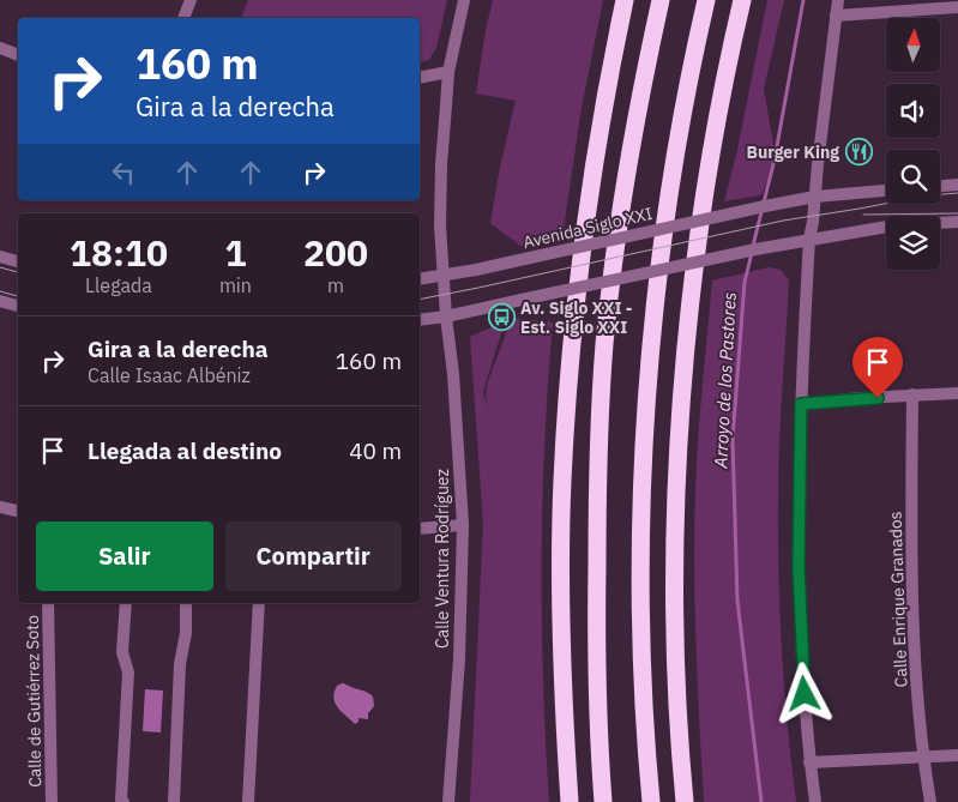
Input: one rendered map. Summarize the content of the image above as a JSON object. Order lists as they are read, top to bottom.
{
  "streets": {
    "street": [
      "Avenida Siglo XXI",
      "Calle Ventura Rodríguez",
      "Calle Enrique Granados",
      "Calle de Gutiérrez Soto"
    ]
  },
  "crossings": [
    ["Avenida Siglo XXI", "Calle Ventura Rodríguez"]
  ],
  "water": ["Arroyo de los Pastores"],
  "places": {
    "restaurant": ["Burger King"],
    "bus stop": ["Av. Siglo XXI - Est. Siglo XXI"]
  },
  "north": "top",
  "page": {
    "turn": ["160 m", "Gira a la derecha"],
    "eta": [
      "18:10",
      "Llegada",
      "1",
      "min",
      "200",
      "m"
    ],
    "list": [
      {
        "name": "Gira a la derecha",
        "note": "Calle Isaac Albéniz",
        "value": "160 m"
      },
      {
        "name": "Llegada al destino",
        "value": "40 m"
      }
    ],
    "buttons": ["Salir", "Compartir"]
  }
}
